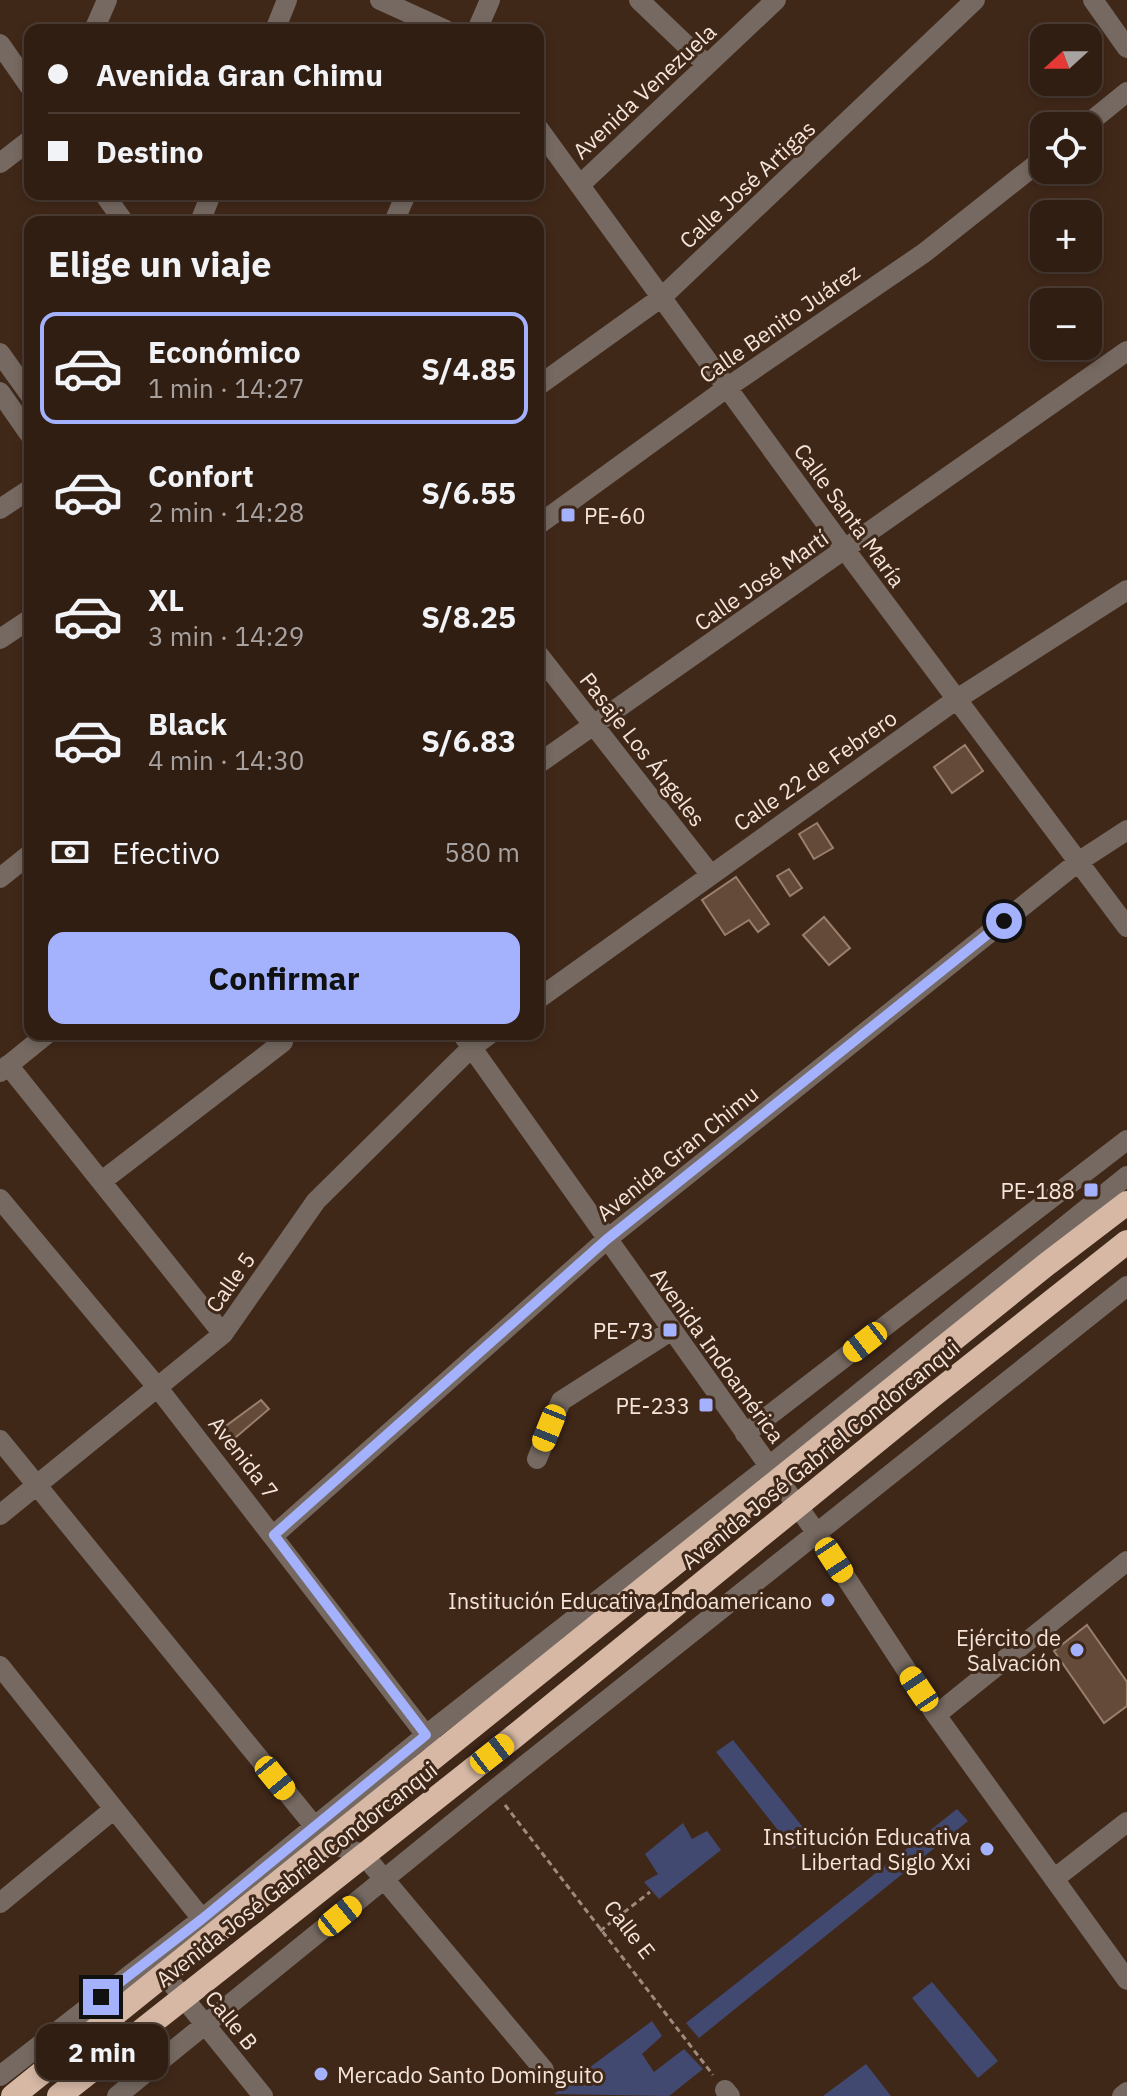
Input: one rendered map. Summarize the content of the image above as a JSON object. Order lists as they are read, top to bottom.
{
  "streets": {
    "highway": ["Avenida José Gabriel Condorcanqui"],
    "street": [
      "Avenida Venezuela",
      "Calle José Artigas",
      "Calle Benito Juárez",
      "Calle Santa María",
      "Calle José Martí",
      "Pasaje Los Ángeles",
      "Calle 22 de Febrero",
      "Avenida Gran Chimu",
      "Calle 5",
      "Avenida Indoamérica",
      "Avenida 7",
      "Calle B"
    ],
    "path": ["Calle E"]
  },
  "crossings": [
    ["Avenida Venezuela", "Calle Santa María"],
    ["Calle José Artigas", "Calle Santa María"],
    ["Calle Benito Juárez", "Calle Santa María"],
    ["Calle Santa María", "Calle José Martí"],
    ["Calle Santa María", "Calle 22 de Febrero"],
    ["Calle Santa María", "Avenida Gran Chimu"],
    ["Calle José Martí", "Pasaje Los Ángeles"],
    ["Pasaje Los Ángeles", "Calle 22 de Febrero"],
    ["Avenida Gran Chimu", "Avenida Indoamérica"],
    ["Avenida Gran Chimu", "Avenida 7"],
    ["Calle 5", "Avenida Indoamérica"],
    ["Calle 5", "Avenida 7"],
    ["Avenida Indoamérica", "Avenida José Gabriel Condorcanqui"],
    ["Avenida José Gabriel Condorcanqui", "Avenida 7"],
    ["Avenida José Gabriel Condorcanqui", "Calle B"]
  ],
  "places": {
    "transit": [
      "PE-60",
      "PE-188",
      "PE-73",
      "PE-233"
    ],
    "other": [
      "Institución Educativa Indoamericano",
      "Ejército de Salvación",
      "Institución Educativa Libertad Siglo Xxi",
      "Mercado Santo Dominguito"
    ]
  },
  "north": "left",
  "page": {
    "map_buttons": ["+", "−"],
    "banner": ["Avenida Gran Chimu", "Destino"],
    "heading": "Elige un viaje",
    "list": [
      {
        "name": "Económico",
        "note": "1 min · 14:27",
        "value": "S/4.85"
      },
      {
        "name": "Confort",
        "note": "2 min · 14:28",
        "value": "S/6.55"
      },
      {
        "name": "XL",
        "note": "3 min · 14:29",
        "value": "S/8.25"
      },
      {
        "name": "Black",
        "note": "4 min · 14:30",
        "value": "S/6.83"
      }
    ],
    "pay": ["Efectivo", "580 m"],
    "buttons": "Confirmar",
    "bubble": "2 min"
  }
}
